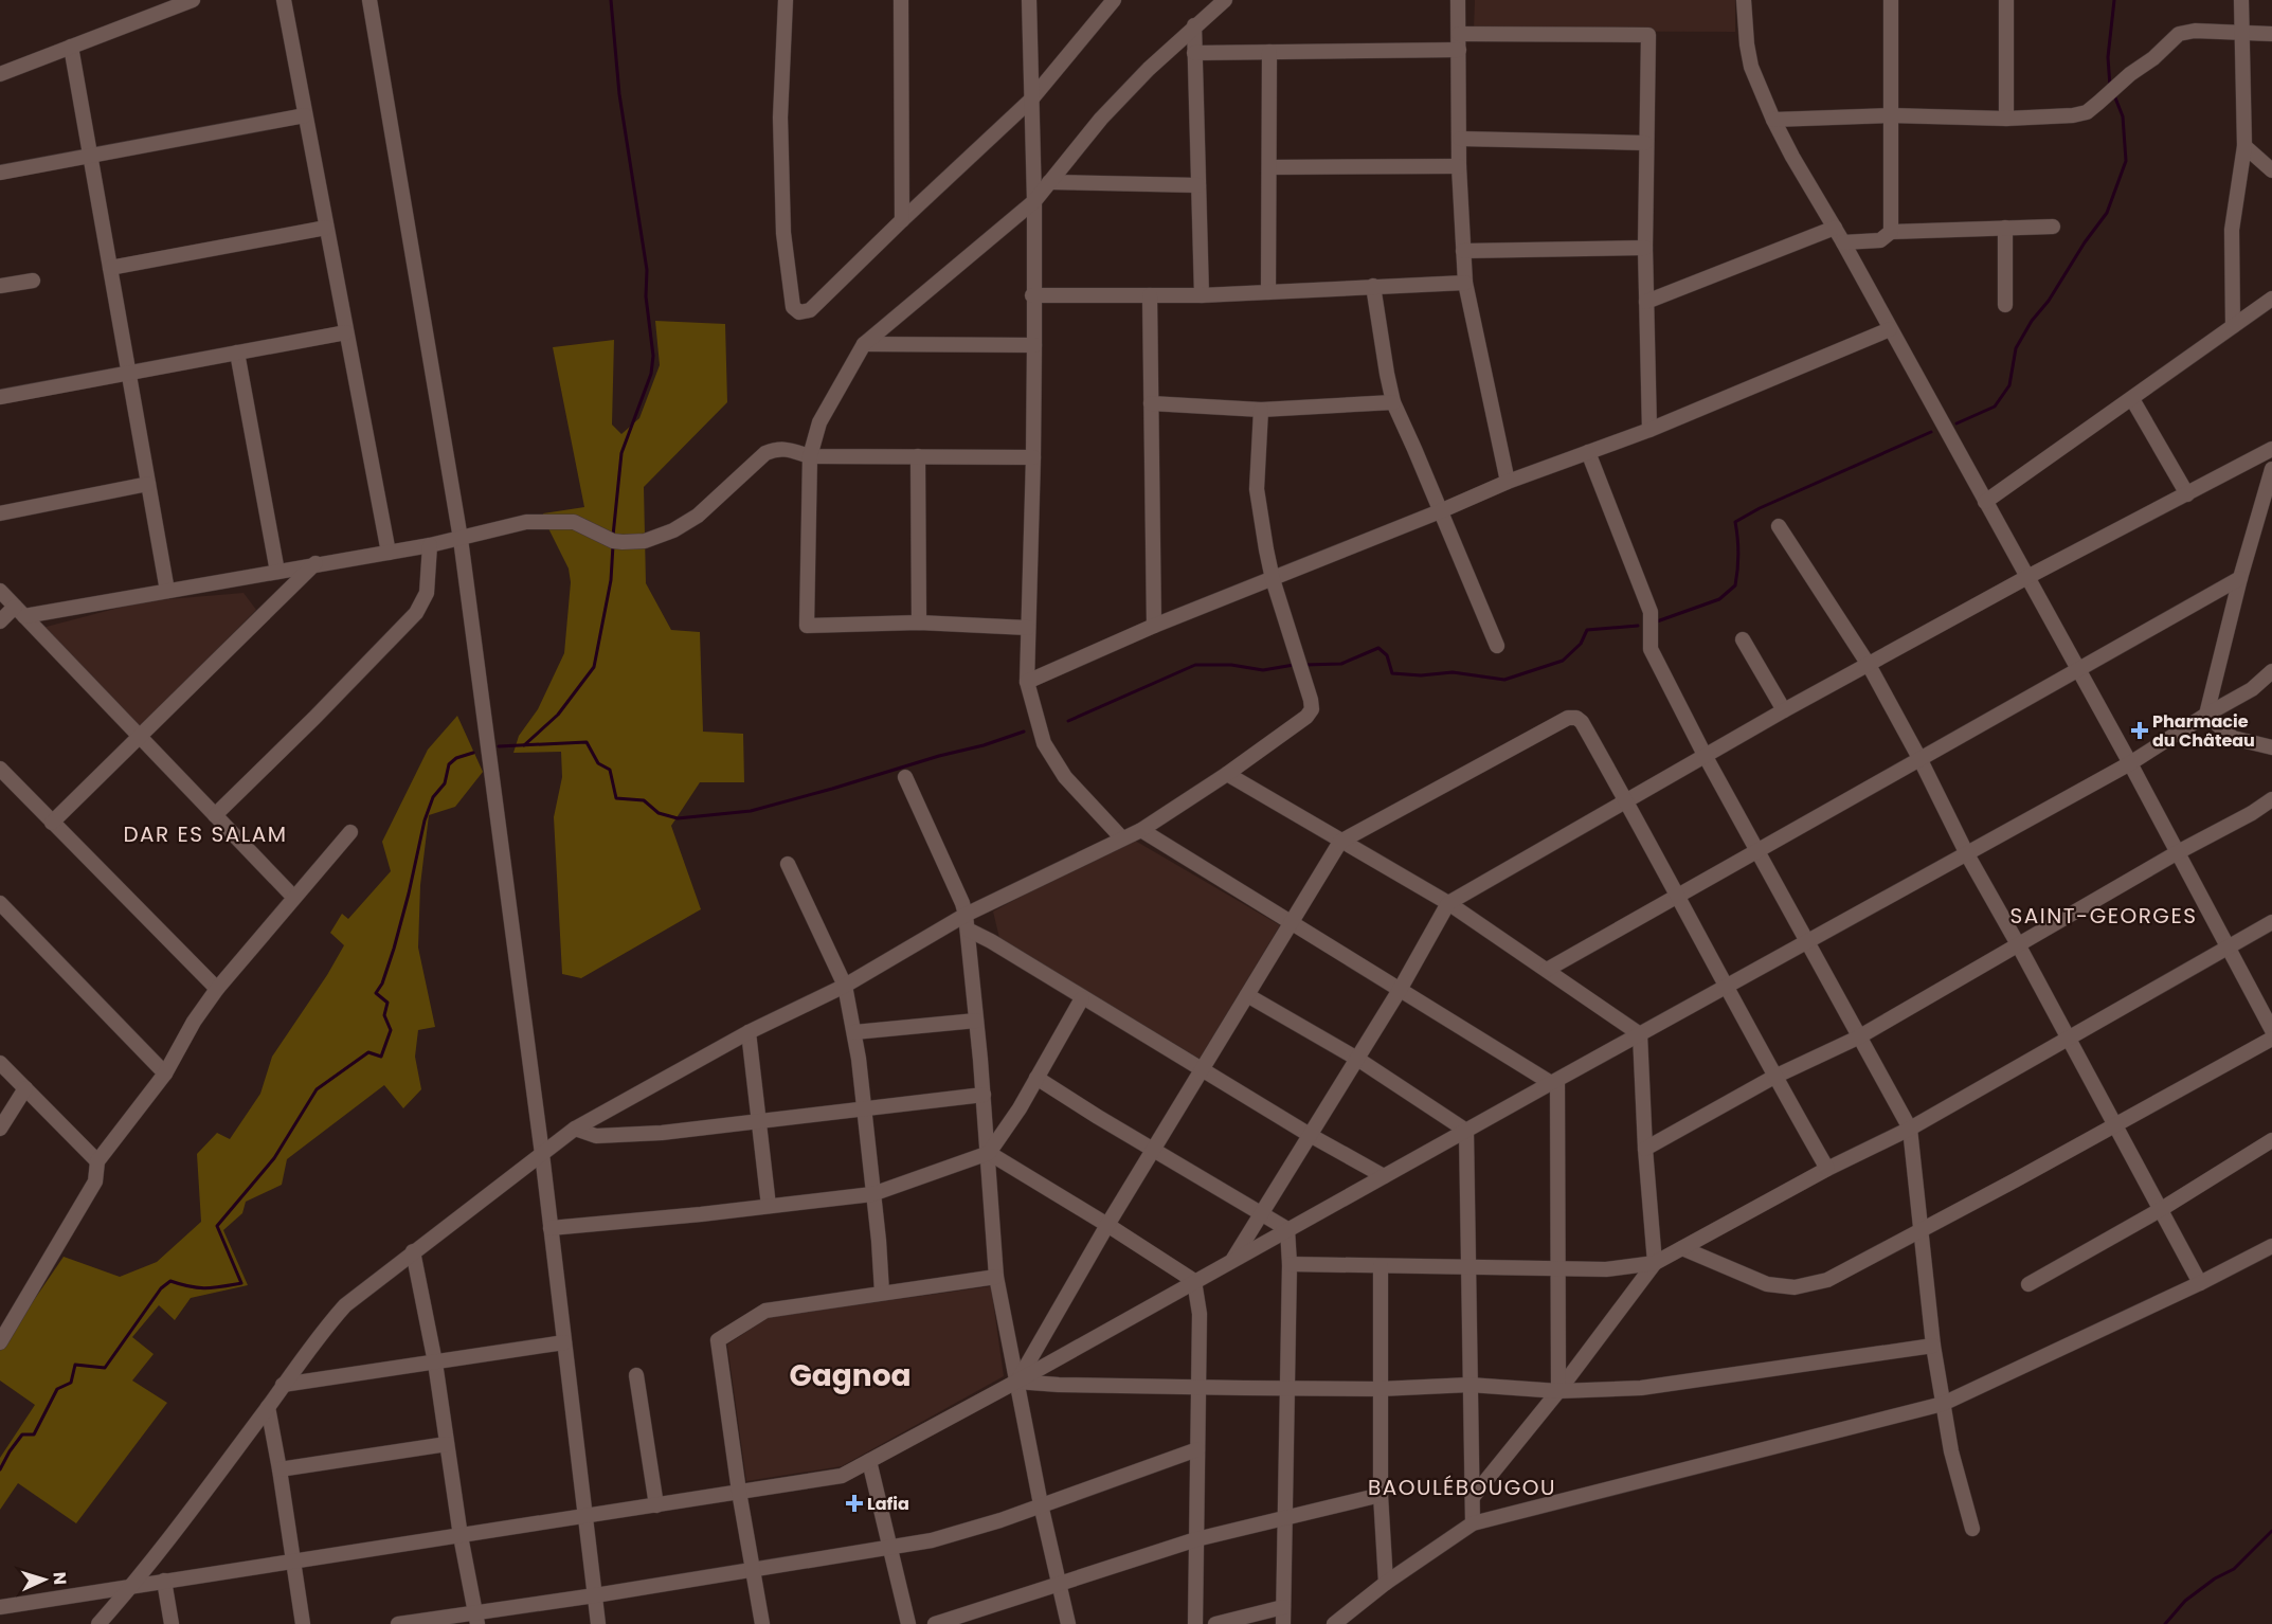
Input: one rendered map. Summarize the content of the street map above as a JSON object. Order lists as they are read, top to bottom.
{
  "districts": [
    "DAR ES SALAM",
    "SAINT-GEORGES",
    "Gagnoa",
    "BAOULÉBOUGOU"
  ],
  "places": {
    "health": ["Pharmacie du Château", "Lafia"]
  },
  "north": "right"
}
